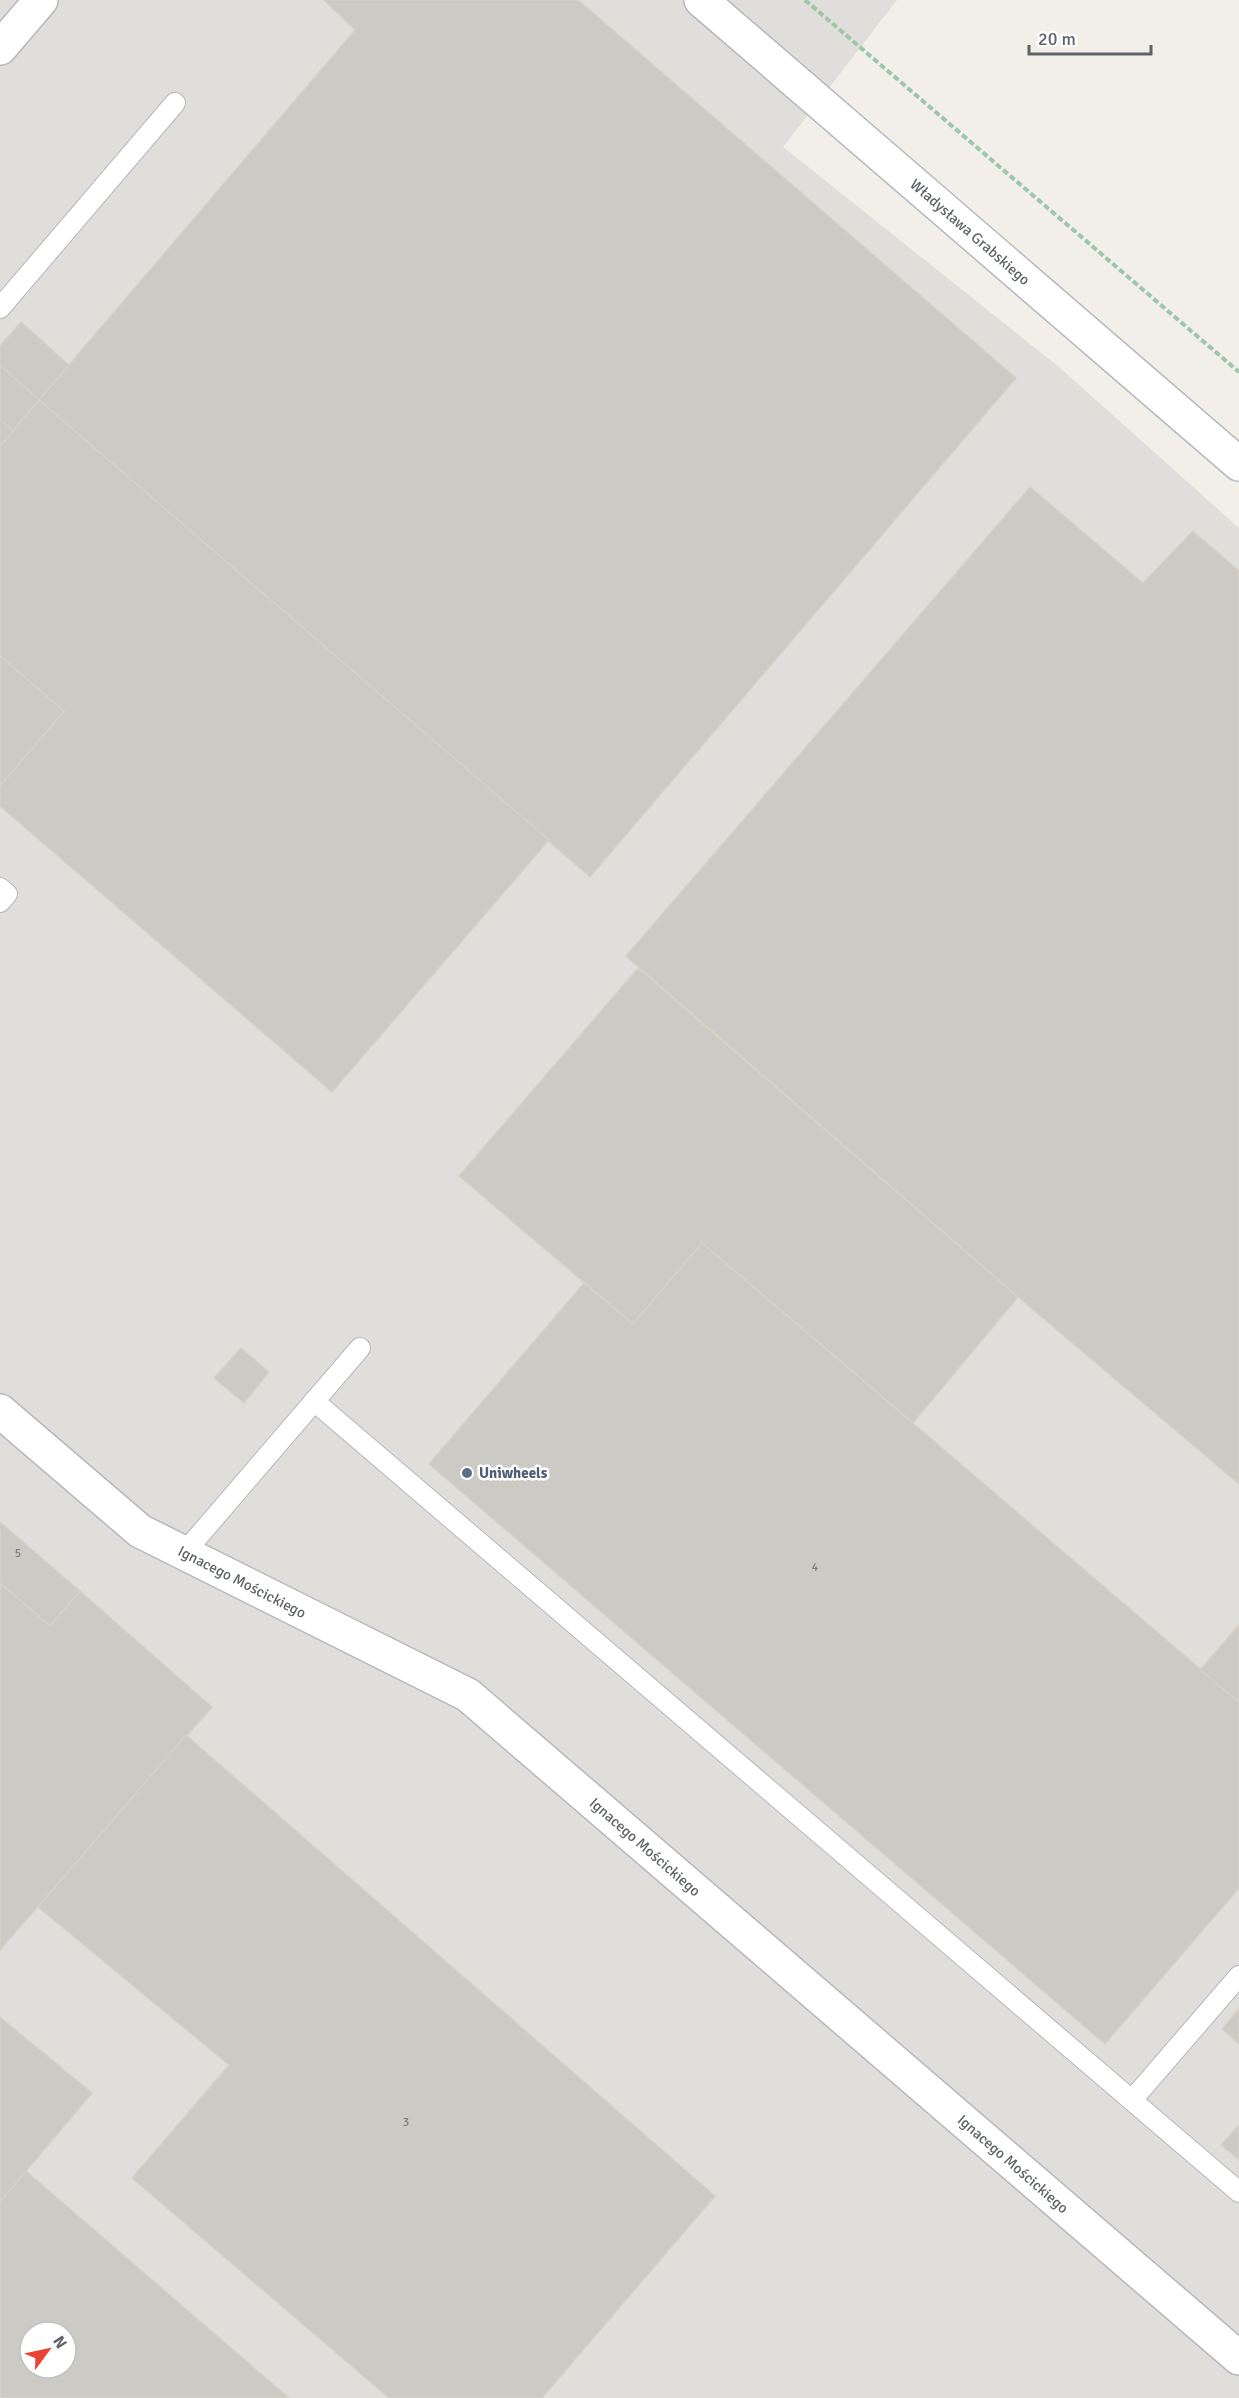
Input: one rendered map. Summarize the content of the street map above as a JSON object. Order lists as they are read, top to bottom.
{
  "streets": {
    "street": ["Władysława Grabskiego", "Ignacego Mościckiego"]
  },
  "places": ["Uniwheels"],
  "house_numbers": ["5", "4", "3"],
  "scale_bar": "20 m",
  "north": "top right"
}
